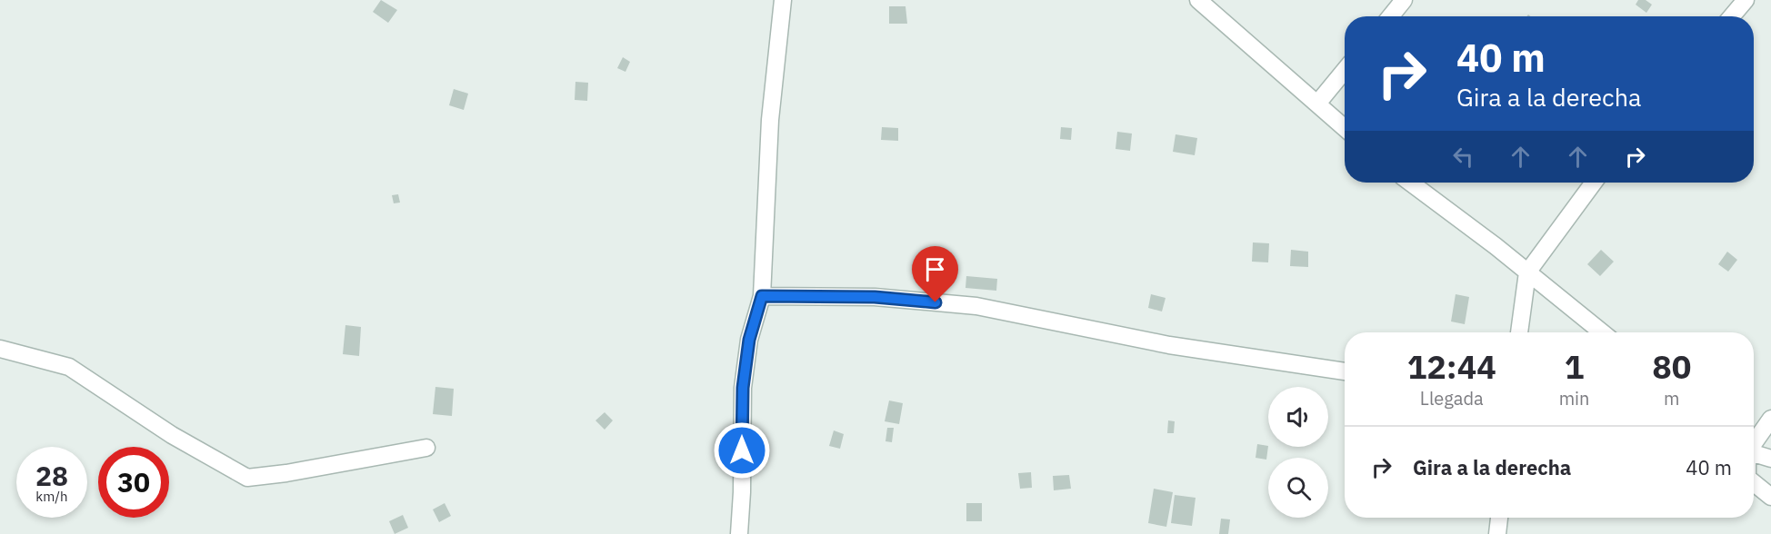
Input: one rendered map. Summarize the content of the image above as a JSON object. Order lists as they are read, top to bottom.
{
  "page": {
    "turn": ["40 m", "Gira a la derecha"],
    "eta": [
      "12:44",
      "Llegada",
      "1",
      "min",
      "80",
      "m"
    ],
    "list": [
      {
        "name": "Gira a la derecha",
        "value": "40 m"
      }
    ],
    "speed": "28 km/h",
    "limit": "30"
  }
}
